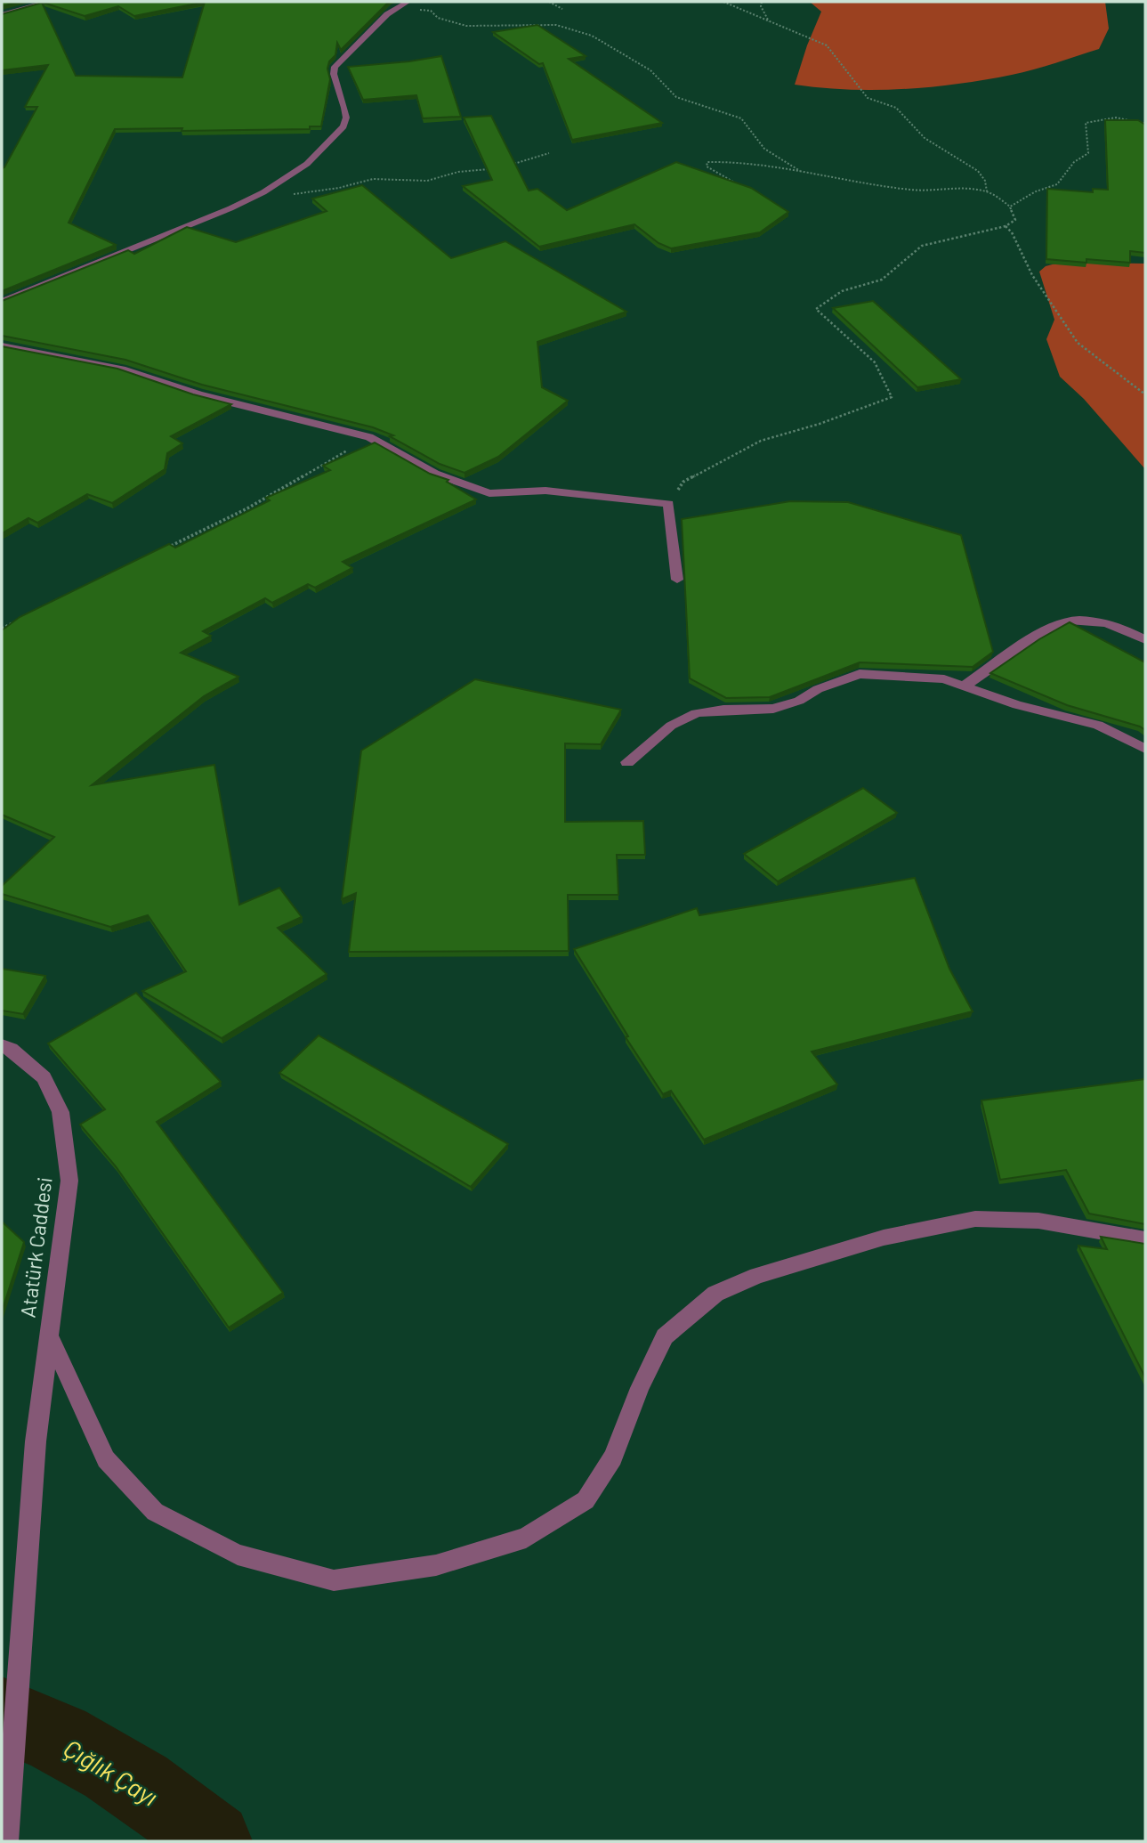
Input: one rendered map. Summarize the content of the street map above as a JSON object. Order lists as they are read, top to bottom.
{
  "streets": {
    "street": ["Atatürk Caddesi"]
  },
  "water": ["Çığlık Çayı"]
}
